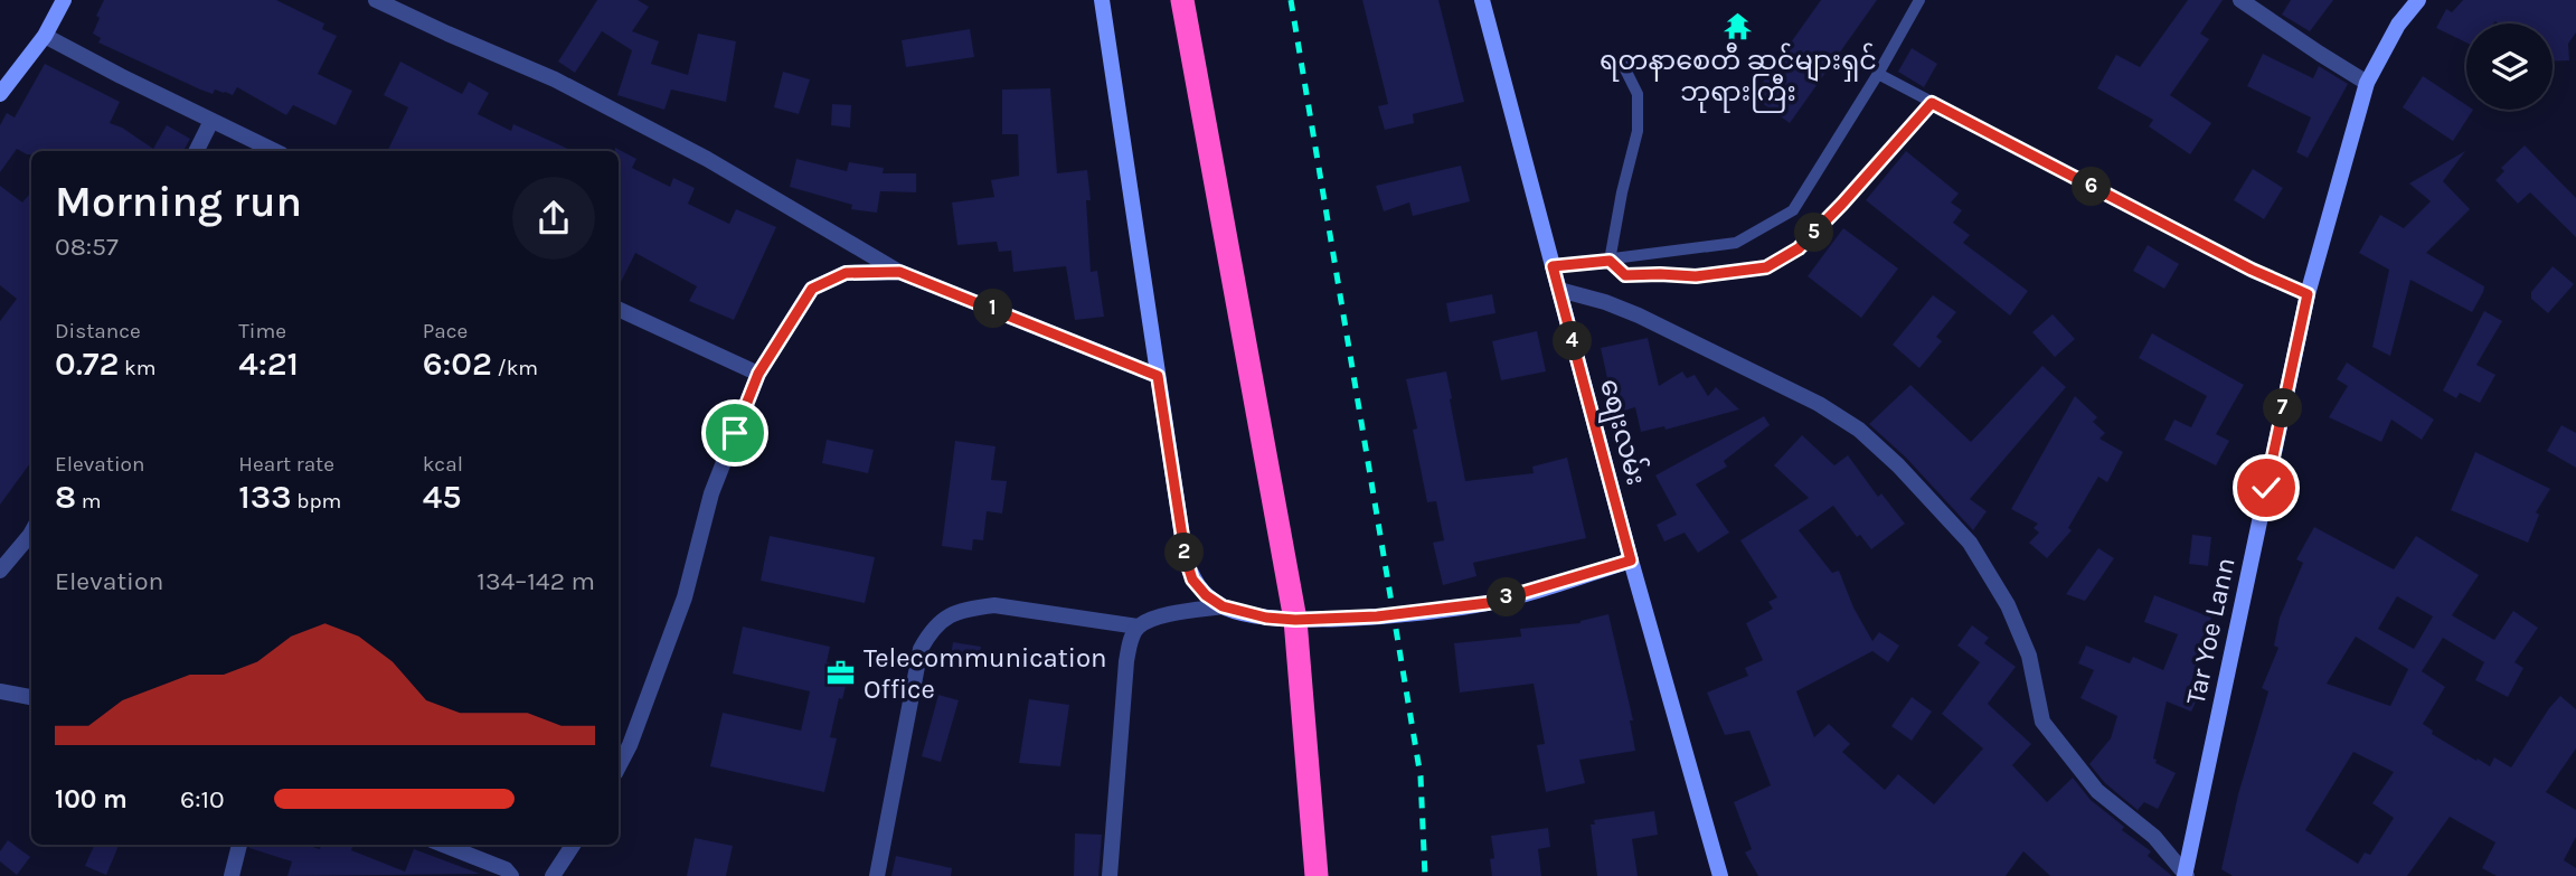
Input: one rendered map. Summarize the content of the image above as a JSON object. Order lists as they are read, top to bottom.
{
  "streets": {
    "main road": ["စျေးလမ်း", "Tar Yoe Lann"]
  },
  "places": {
    "temple": ["ရတနာစေတီ ဆင်များရှင် ဘုရားကြီး"],
    "office": ["Telecommunication Office"]
  },
  "page": {
    "heading": ["Morning run", "08:57"],
    "pins": [
      "6",
      "5",
      "1",
      "4",
      "7",
      "2",
      "3"
    ],
    "stats": [
      ["Distance", "0.72 km"],
      ["Time", "4:21"],
      ["Pace", "6:02 /km"],
      ["Elevation", "8 m"],
      ["Heart rate", "133 bpm"],
      ["kcal", "45"]
    ],
    "chart": ["Elevation", "134–142 m"],
    "list": [
      {
        "name": "100 m",
        "note": "6:10"
      }
    ]
  }
}
